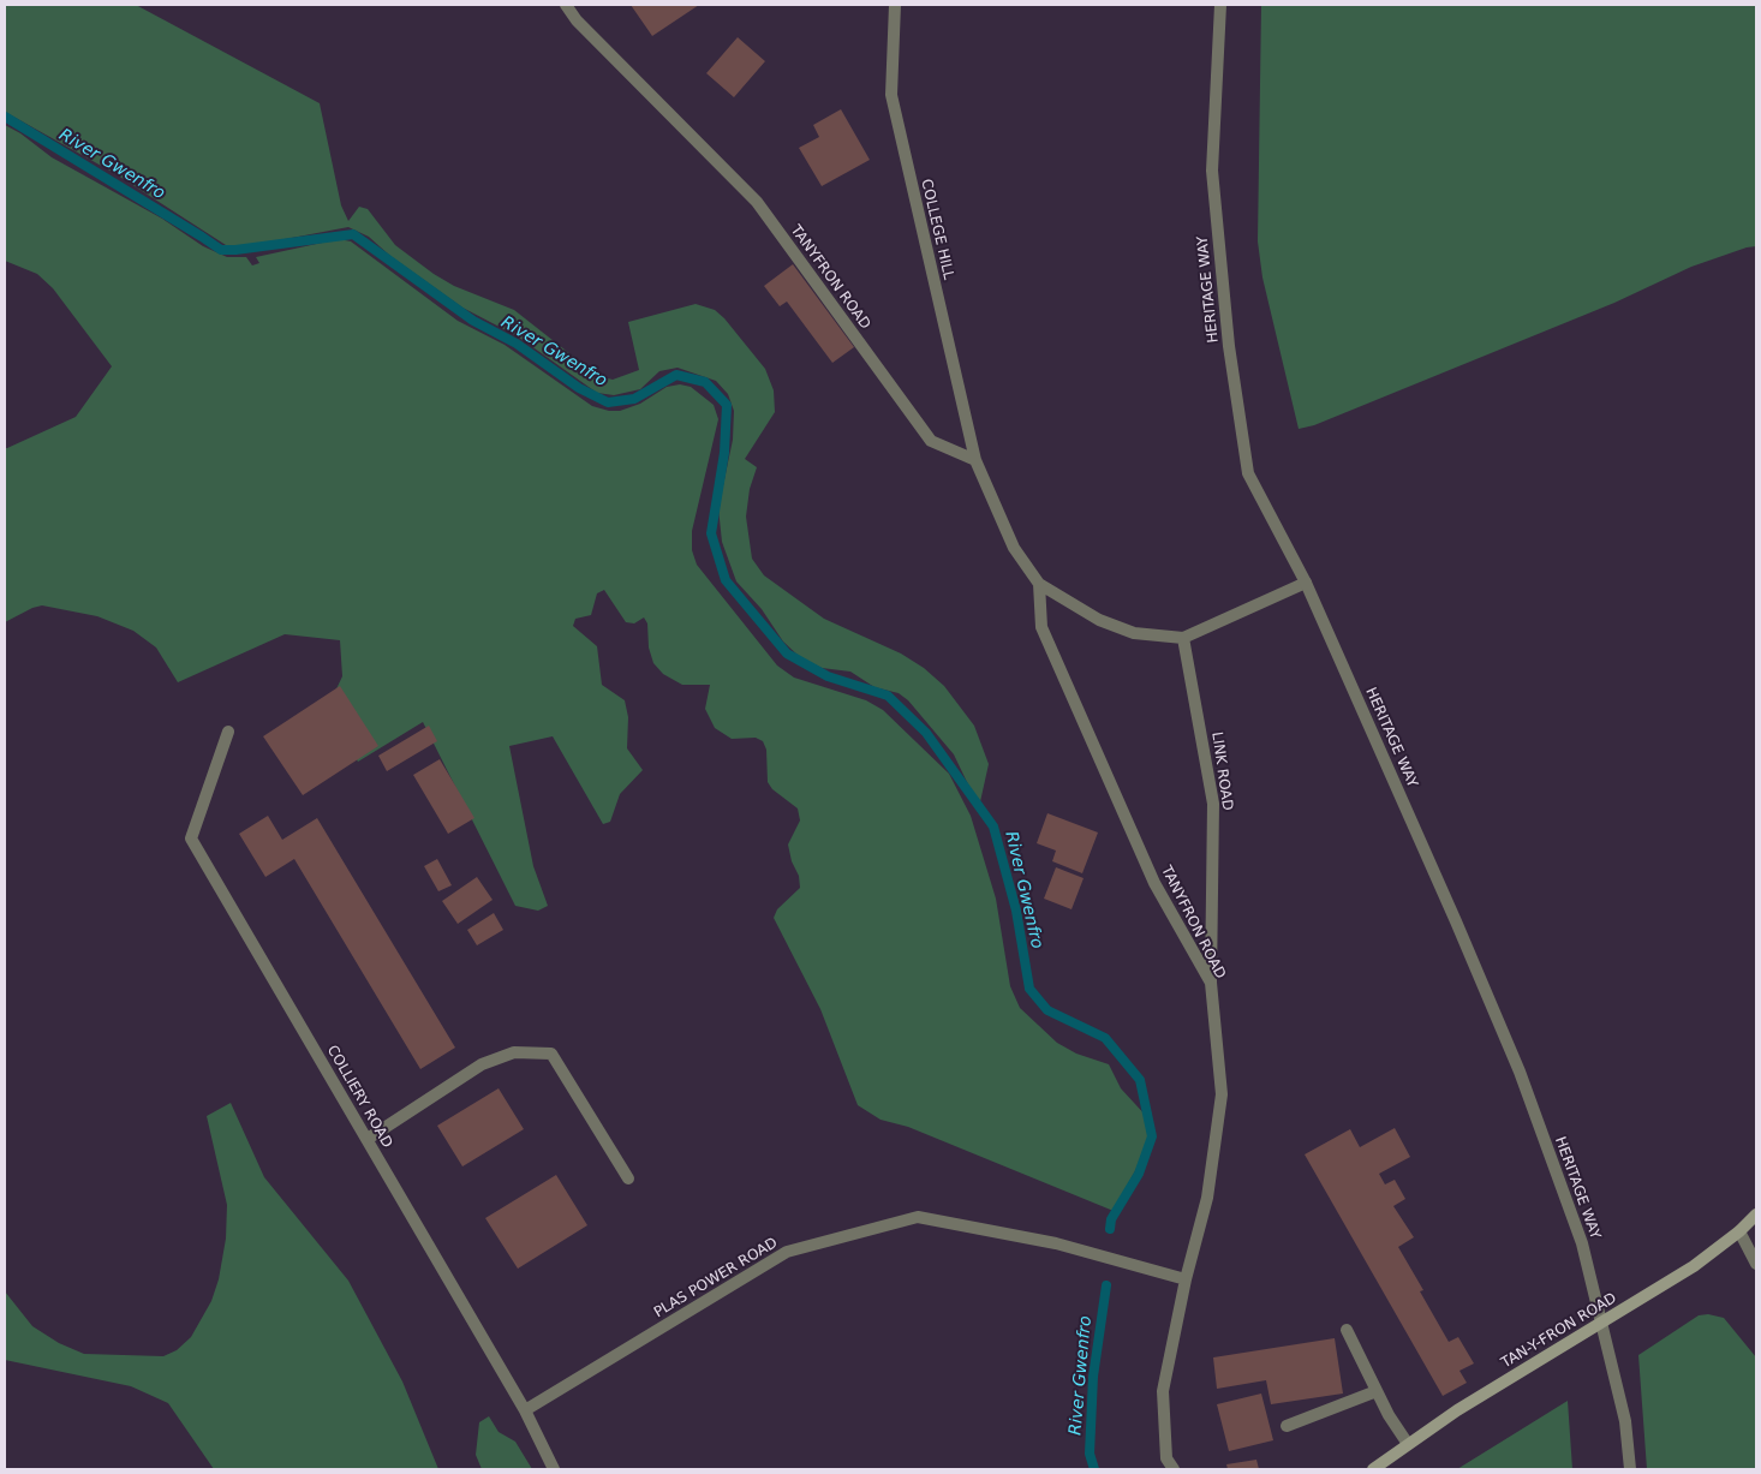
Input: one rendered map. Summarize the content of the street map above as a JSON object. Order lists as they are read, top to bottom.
{
  "streets": {
    "main road": ["TAN-Y-FRON ROAD"],
    "street": [
      "COLLEGE HILL",
      "TANYFRON ROAD",
      "HERITAGE WAY",
      "LINK ROAD",
      "COLLIERY ROAD",
      "PLAS POWER ROAD"
    ]
  },
  "crossings": [
    ["COLLEGE HILL", "TANYFRON ROAD"],
    ["TANYFRON ROAD", "LINK ROAD"],
    ["TANYFRON ROAD", "PLAS POWER ROAD"],
    ["COLLIERY ROAD", "PLAS POWER ROAD"]
  ],
  "water": ["River Gwenfro"]
}
